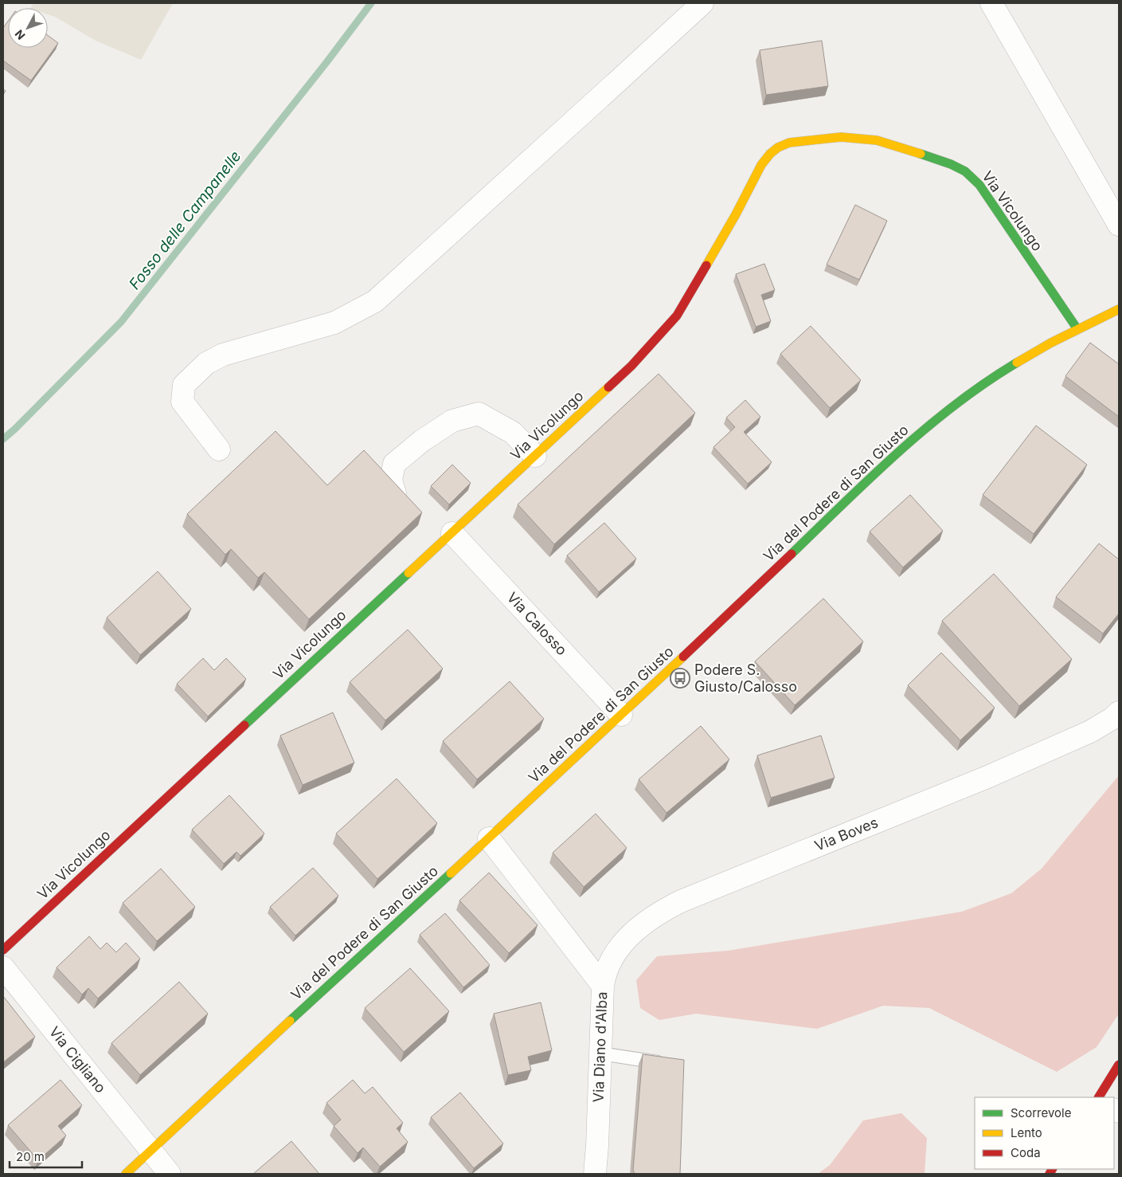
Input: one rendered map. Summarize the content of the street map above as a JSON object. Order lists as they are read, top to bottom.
{
  "streets": {
    "street": [
      "Via Vicolungo",
      "Via del Podere di San Giusto",
      "Via Calosso",
      "Via Boves",
      "Via Diano d'Alba",
      "Via Cigliano"
    ]
  },
  "crossings": [
    ["Via Vicolungo", "Via del Podere di San Giusto"],
    ["Via Vicolungo", "Via Calosso"],
    ["Via del Podere di San Giusto", "Via Calosso"],
    ["Via del Podere di San Giusto", "Via Diano d'Alba"],
    ["Via del Podere di San Giusto", "Via Cigliano"],
    ["Via Boves", "Via Diano d'Alba"]
  ],
  "water": ["Fosso delle Campanelle"],
  "places": {
    "bus stop": ["Podere S. Giusto/Calosso"]
  },
  "legend": ["Scorrevole", "Lento", "Coda"],
  "scale_bar": "20 m",
  "north": "bottom left"
}
